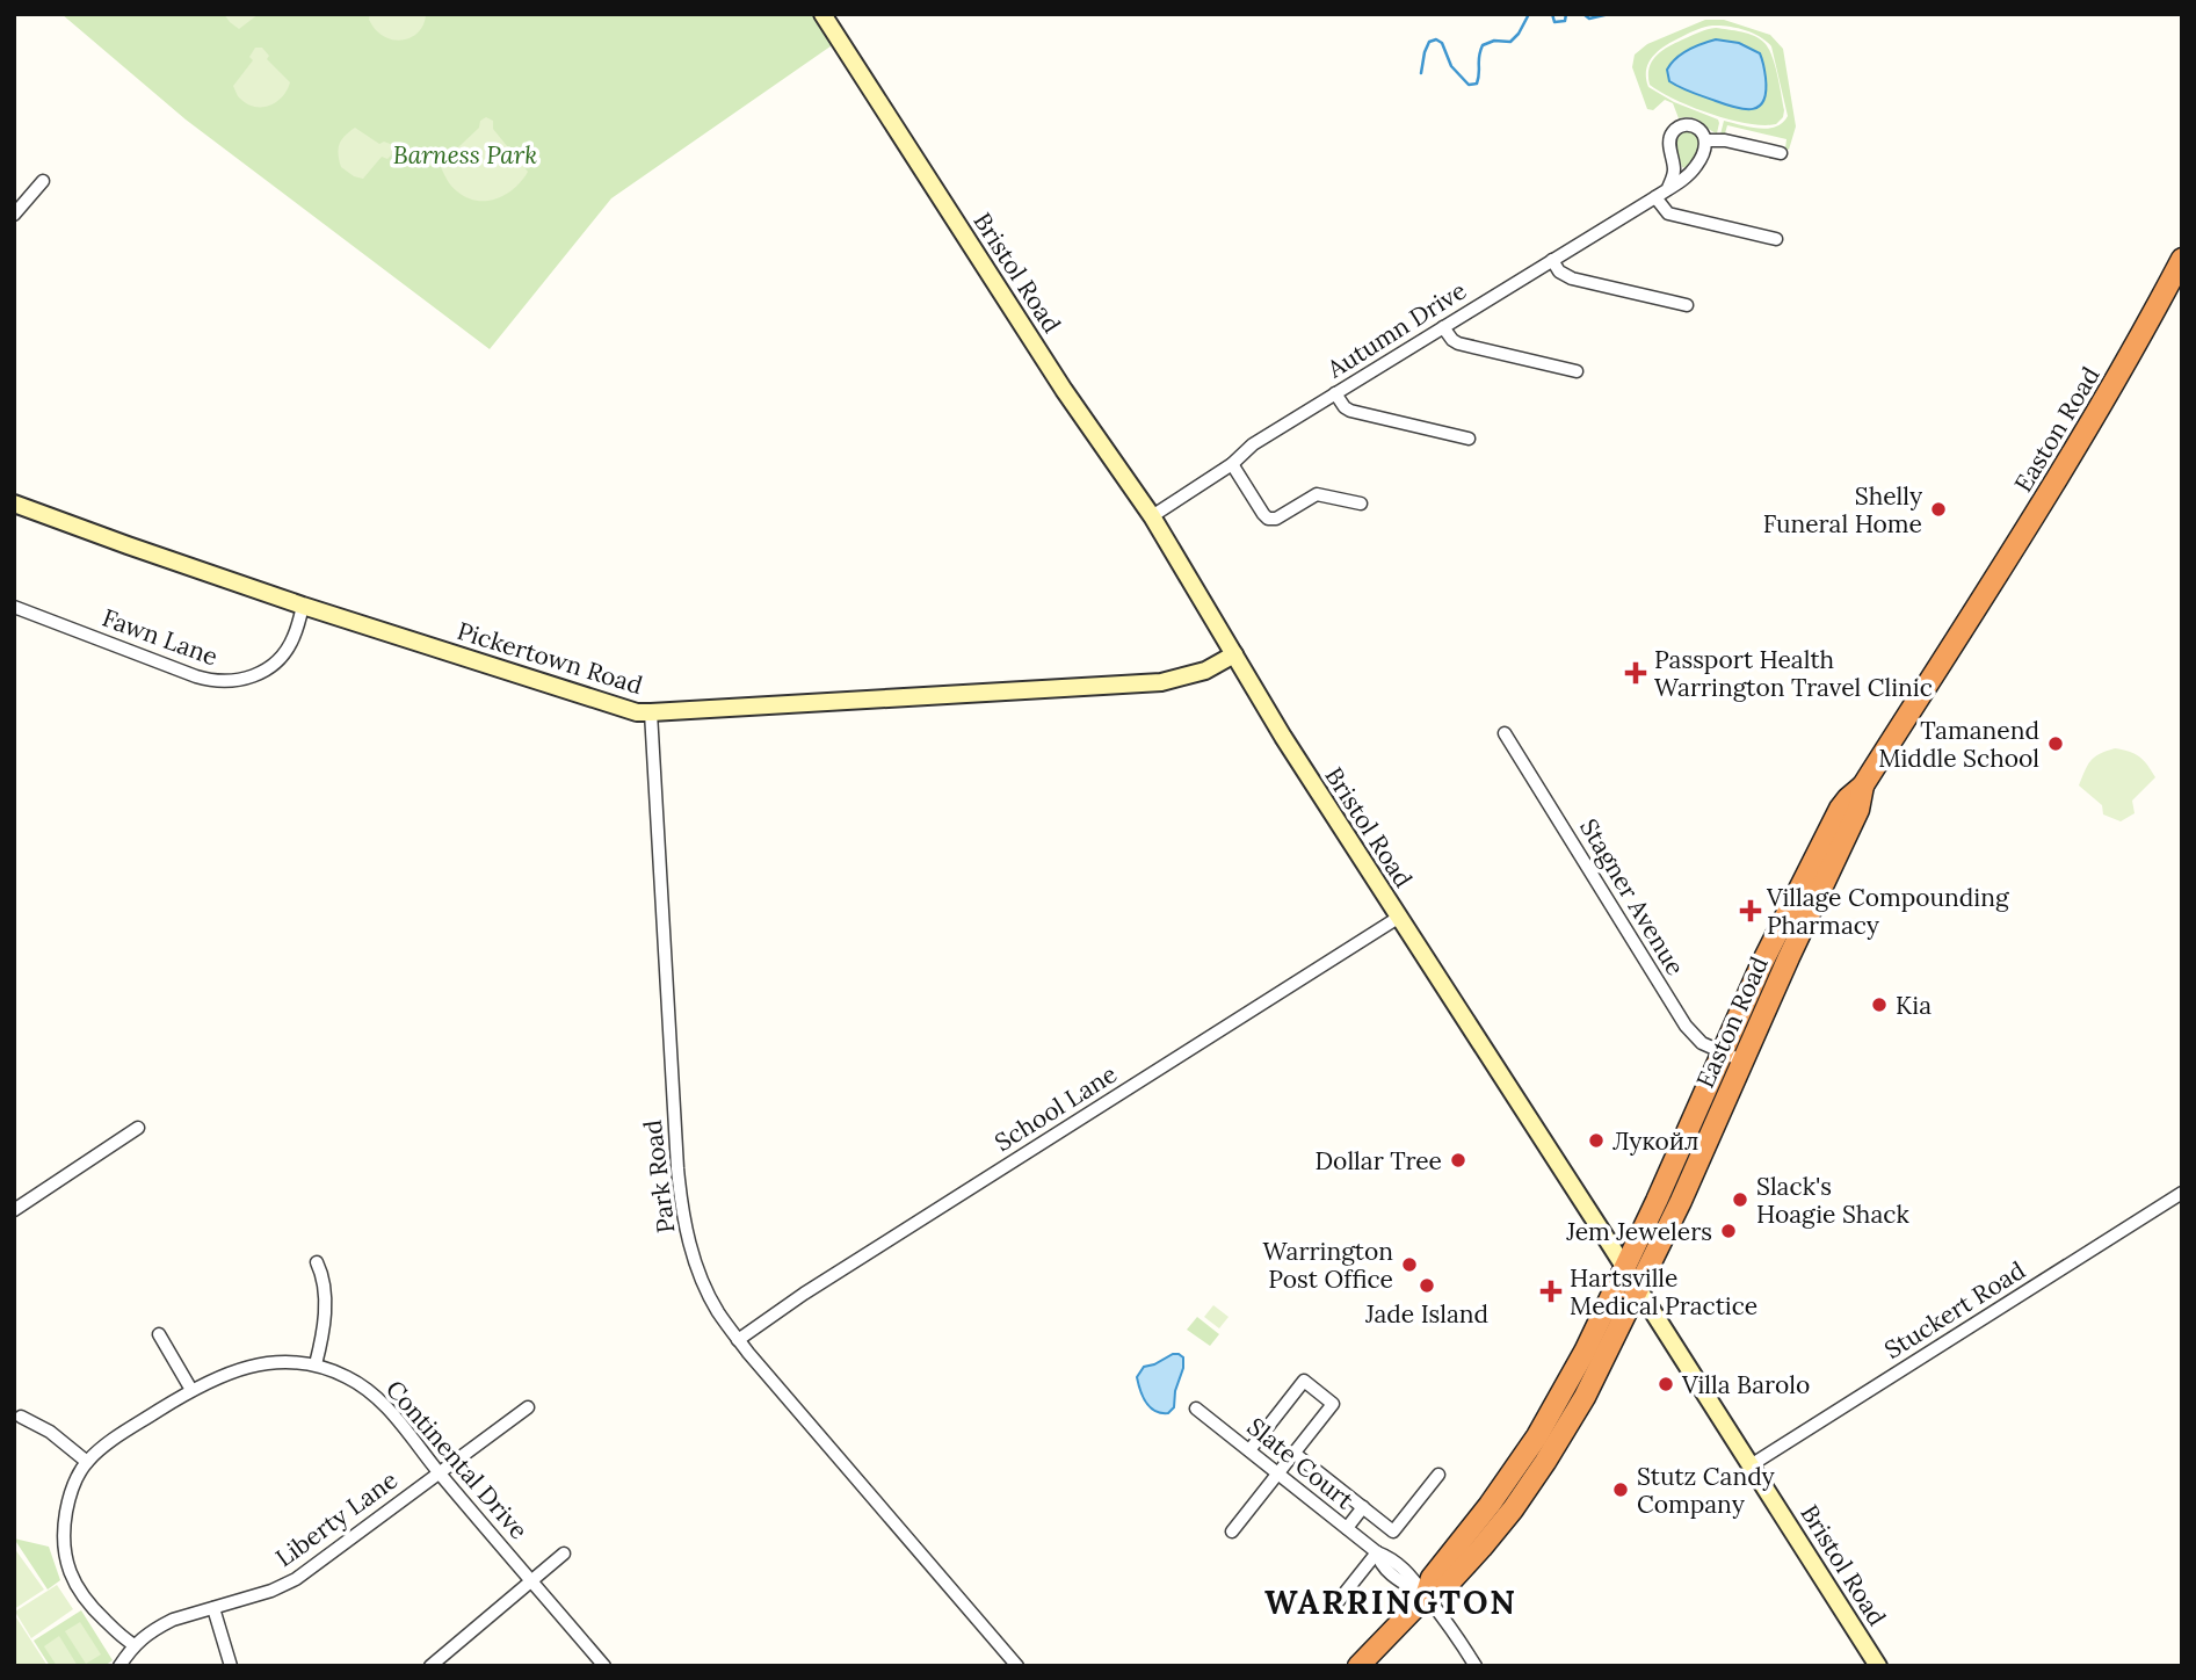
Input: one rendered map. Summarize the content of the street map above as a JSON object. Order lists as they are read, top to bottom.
{
  "streets": {
    "highway": ["Easton Road"],
    "main road": ["Bristol Road", "Pickertown Road"],
    "street": [
      "Autumn Drive",
      "Fawn Lane",
      "Stagner Avenue",
      "School Lane",
      "Park Road",
      "Stuckert Road",
      "Continental Drive",
      "Slate Court",
      "Liberty Lane"
    ]
  },
  "crossings": [
    ["Bristol Road", "Autumn Drive"],
    ["Bristol Road", "Easton Road"],
    ["Bristol Road", "Pickertown Road"],
    ["Bristol Road", "School Lane"],
    ["Bristol Road", "Stuckert Road"],
    ["Easton Road", "Stagner Avenue"],
    ["Easton Road", "Slate Court"],
    ["Fawn Lane", "Pickertown Road"],
    ["Pickertown Road", "Park Road"],
    ["School Lane", "Park Road"],
    ["Continental Drive", "Liberty Lane"]
  ],
  "districts": ["WARRINGTON"],
  "parks": ["Barness Park"],
  "places": {
    "other": [
      "Shelly Funeral Home",
      "Tamanend Middle School",
      "Kia",
      "Лукойл",
      "Dollar Tree",
      "Slack's Hoagie Shack",
      "Jem Jewelers",
      "Warrington Post Office",
      "Jade Island",
      "Villa Barolo",
      "Stutz Candy Company"
    ],
    "health": ["Passport Health Warrington Travel Clinic", "Village Compounding Pharmacy", "Hartsville Medical Practice"]
  }
}
